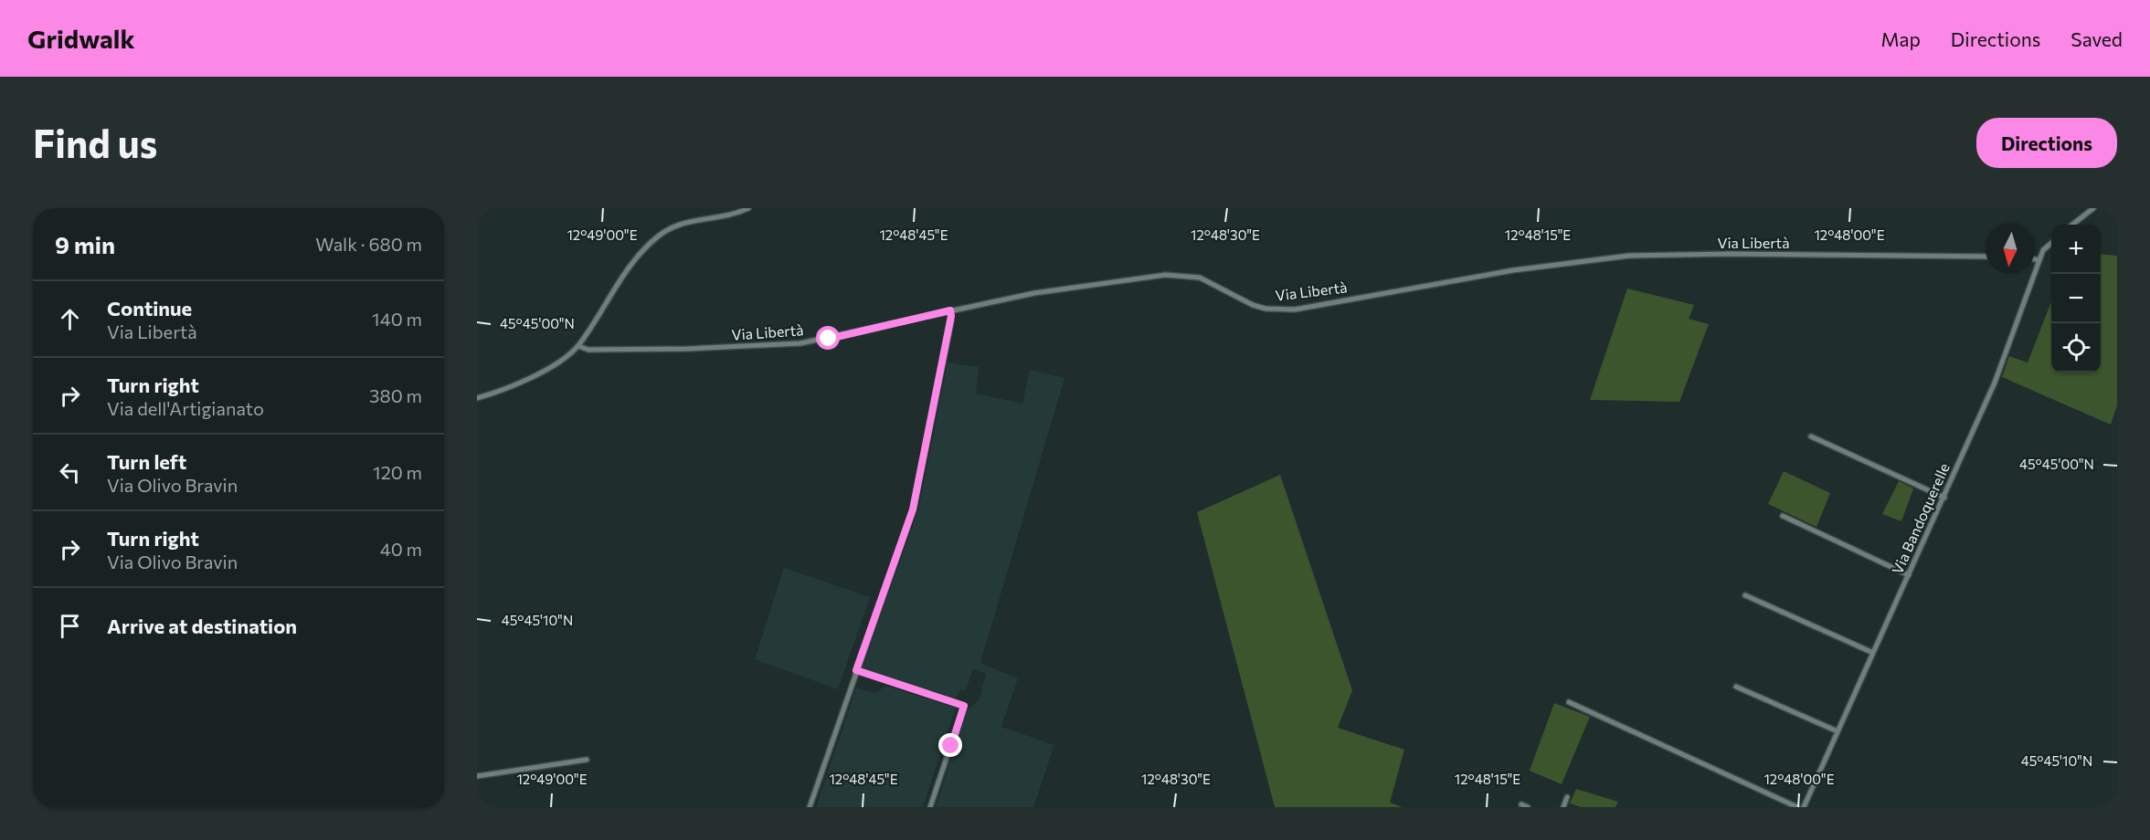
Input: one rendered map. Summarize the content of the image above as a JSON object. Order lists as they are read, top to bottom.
{
  "streets": {
    "street": ["Via Libertà", "Via Bandoquerelle"]
  },
  "north": "bottom",
  "page": {
    "header": "Gridwalk",
    "nav": ["Map", "Directions", "Saved"],
    "buttons": "Directions",
    "title": "Find us",
    "heading": ["9 min", "Walk · 680 m"],
    "map_buttons": ["+", "−"],
    "list": [
      ["Continue", "Via Libertà", "140 m"],
      ["Turn right", "Via dell'Artigianato", "380 m"],
      ["Turn left", "Via Olivo Bravin", "120 m"],
      ["Turn right", "Via Olivo Bravin", "40 m"],
      "Arrive at destination"
    ]
  },
  "coordinates": [
    "12°49'00\"E",
    "12°48'45\"E",
    "12°48'30\"E",
    "12°48'15\"E",
    "12°48'00\"E",
    "45°45'00\"N",
    "45°45'10\"N"
  ]
}
